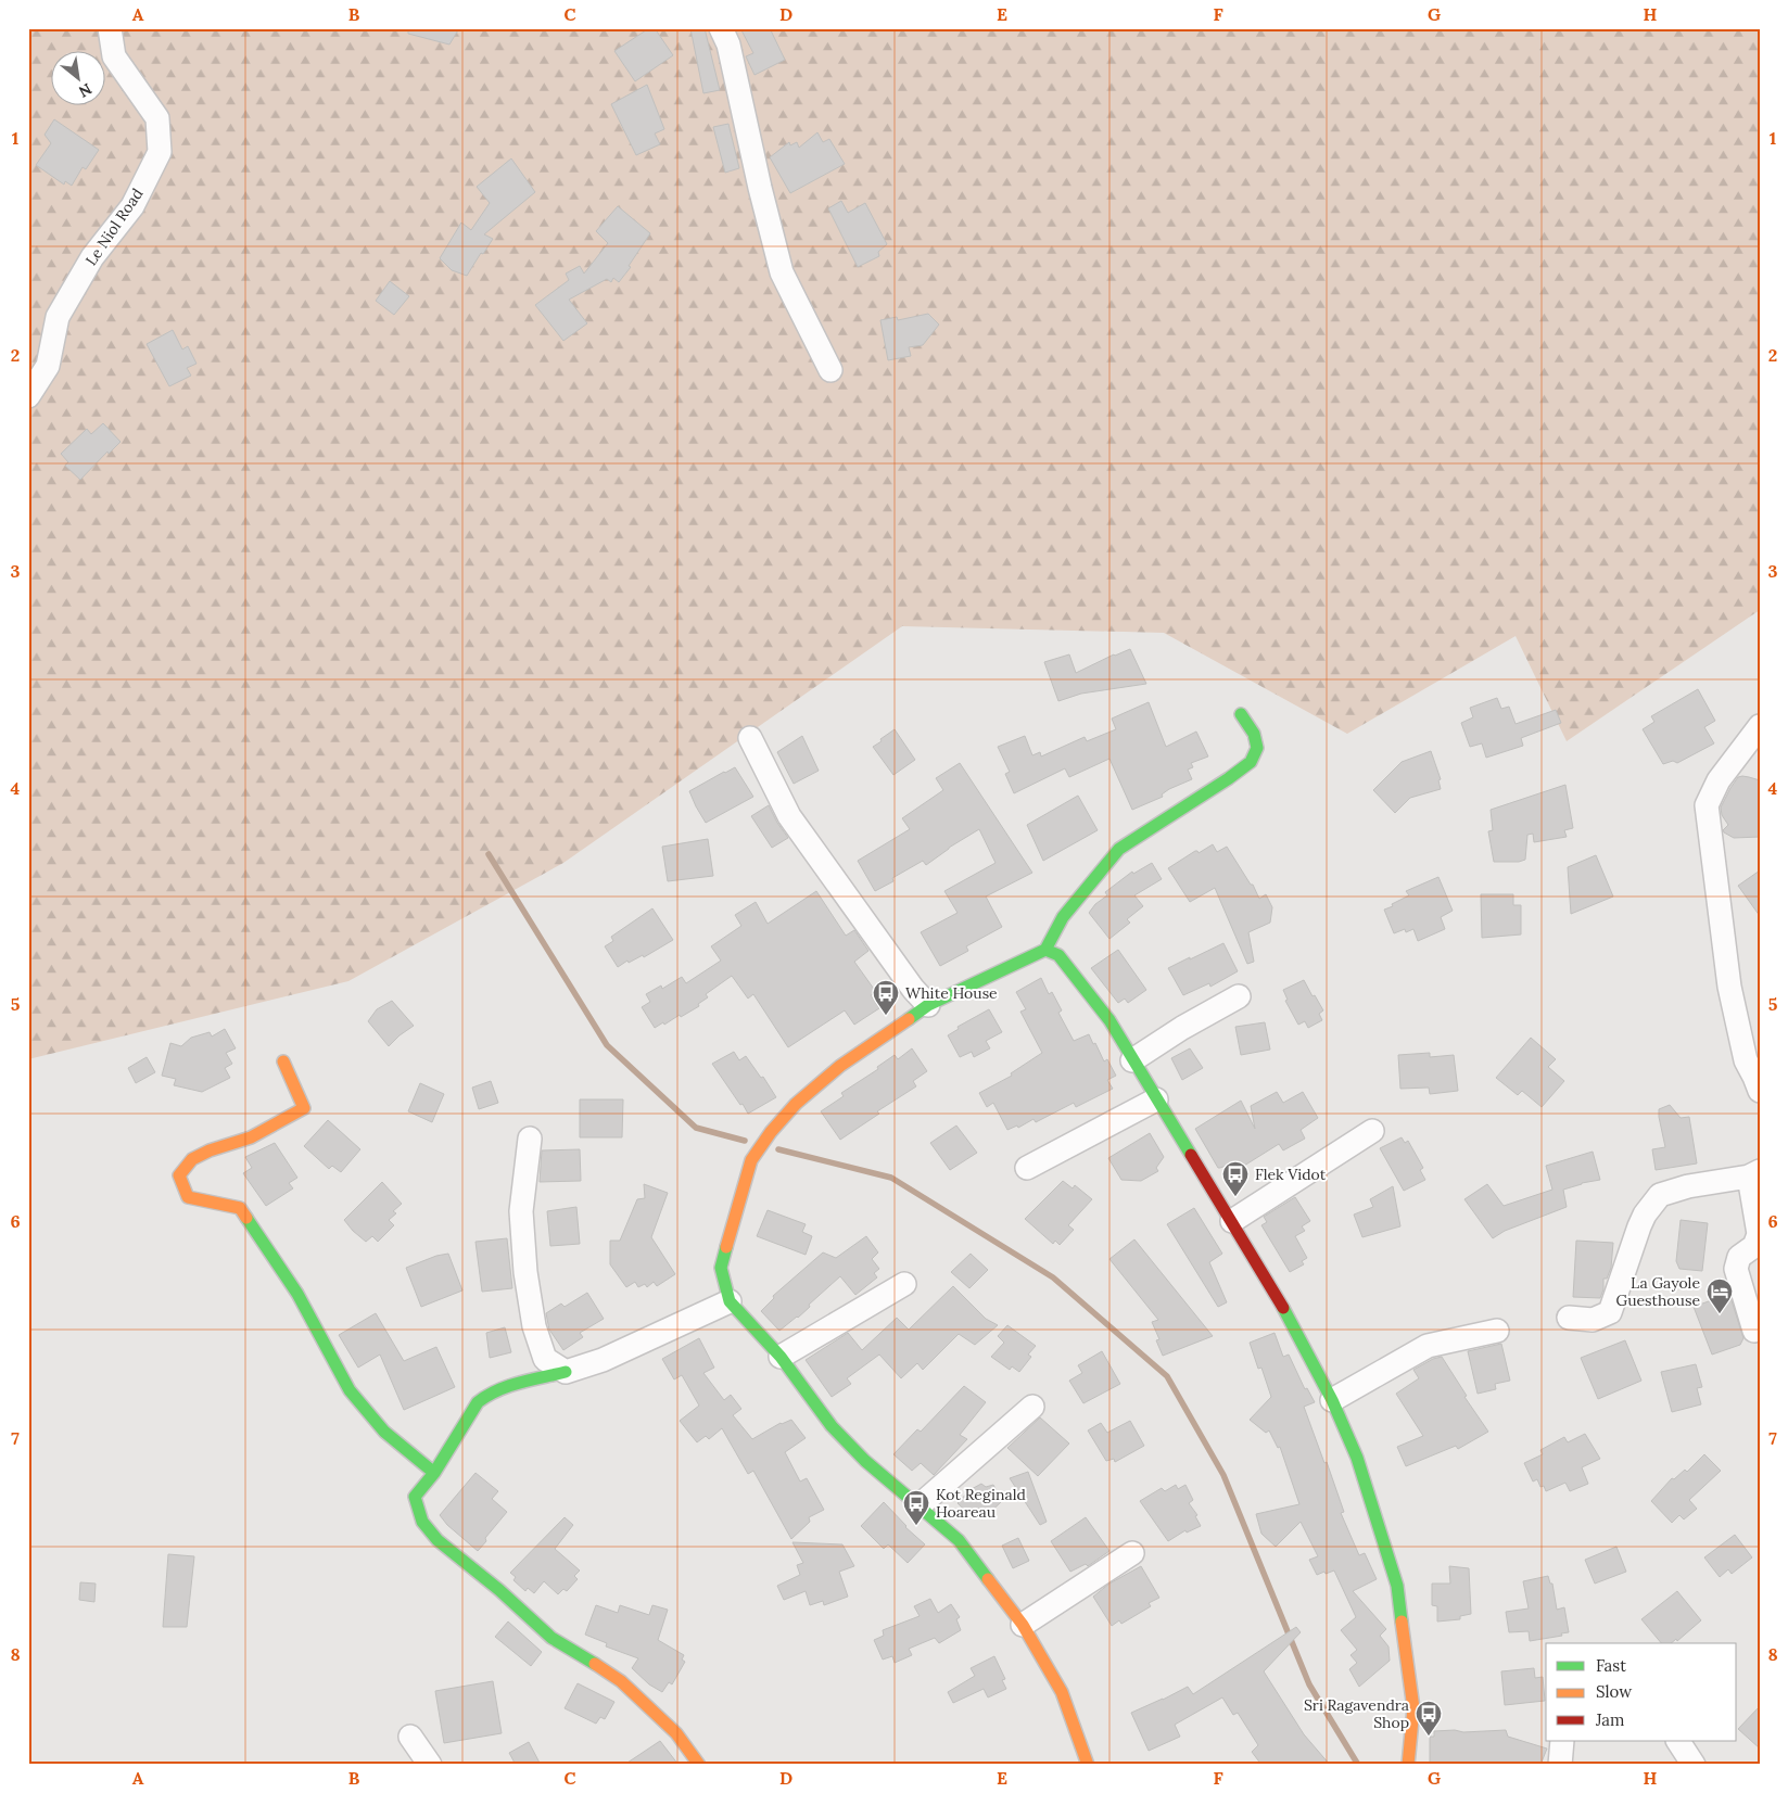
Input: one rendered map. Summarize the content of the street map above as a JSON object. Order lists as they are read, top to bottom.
{
  "streets": {
    "street": ["Le Niol Road"]
  },
  "places": {
    "bus stop": [
      "White House",
      "Flek Vidot",
      "Kot Reginald Hoareau",
      "Sri Ragavendra Shop"
    ],
    "hotel": ["La Gayole Guesthouse"]
  },
  "legend": ["Fast", "Slow", "Jam"],
  "north": "bottom right",
  "grid": {
    "columns": [
      "A",
      "B",
      "C",
      "D",
      "E",
      "F",
      "G",
      "H"
    ],
    "rows": [
      "1",
      "2",
      "3",
      "4",
      "5",
      "6",
      "7",
      "8"
    ]
  }
}
